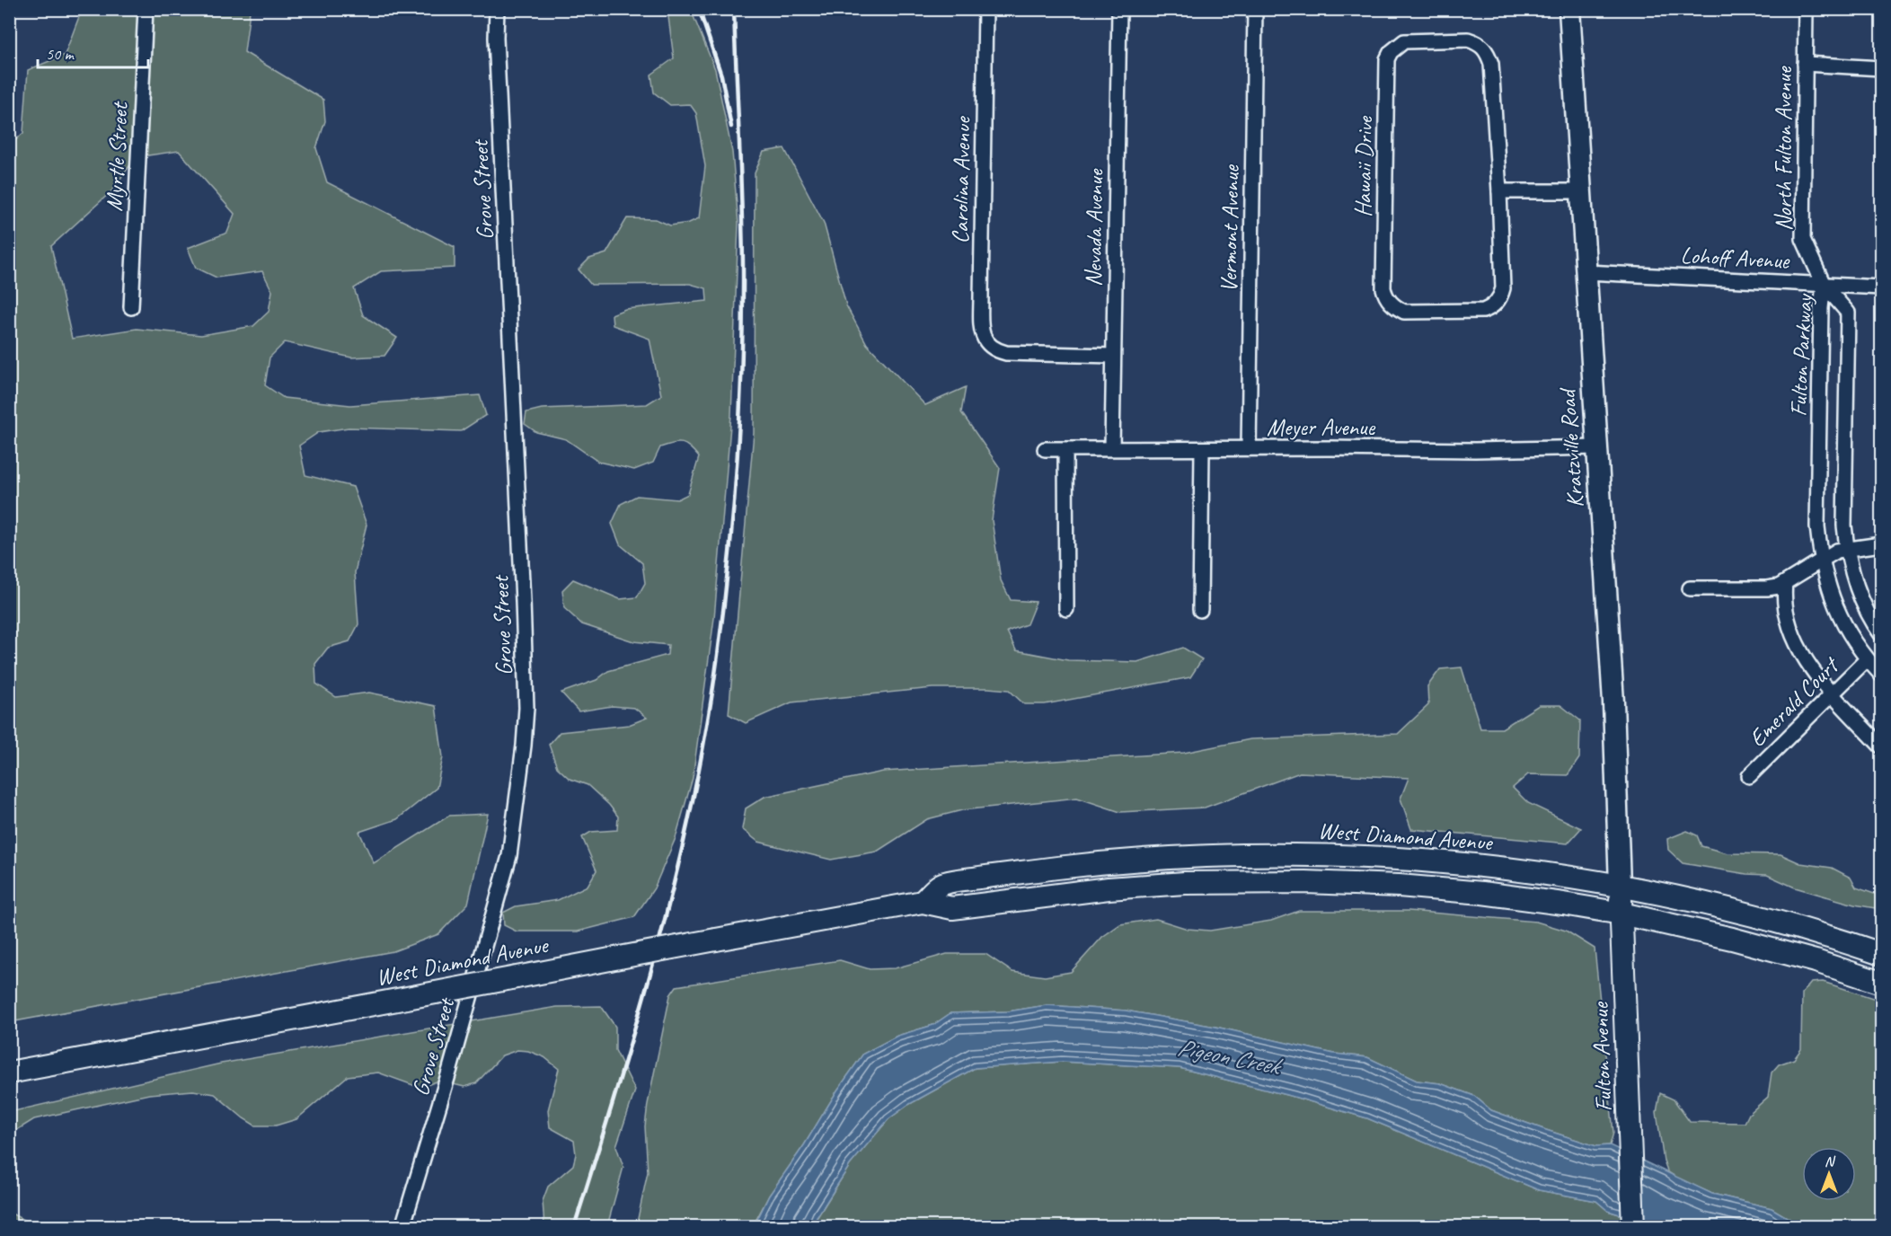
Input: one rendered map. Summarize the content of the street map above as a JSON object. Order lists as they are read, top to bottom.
{
  "streets": {
    "main road": ["Kratzville Road", "West Diamond Avenue", "Fulton Avenue"],
    "street": [
      "North Fulton Avenue",
      "Myrtle Street",
      "Hawaii Drive",
      "Carolina Avenue",
      "Grove Street",
      "Nevada Avenue",
      "Vermont Avenue",
      "Lohoff Avenue",
      "Fulton Parkway",
      "Meyer Avenue",
      "Emerald Court"
    ]
  },
  "crossings": [
    ["North Fulton Avenue", "Lohoff Avenue"],
    ["North Fulton Avenue", "Fulton Parkway"],
    ["Carolina Avenue", "Nevada Avenue"],
    ["Nevada Avenue", "Meyer Avenue"],
    ["Vermont Avenue", "Meyer Avenue"],
    ["Lohoff Avenue", "Fulton Parkway"],
    ["Lohoff Avenue", "Kratzville Road"],
    ["Fulton Parkway", "Emerald Court"],
    ["Meyer Avenue", "Kratzville Road"],
    ["Kratzville Road", "West Diamond Avenue"],
    ["Kratzville Road", "Fulton Avenue"],
    ["West Diamond Avenue", "Fulton Avenue"]
  ],
  "water": ["Pigeon Creek"],
  "scale_bar": "50 m",
  "north": "top"
}
